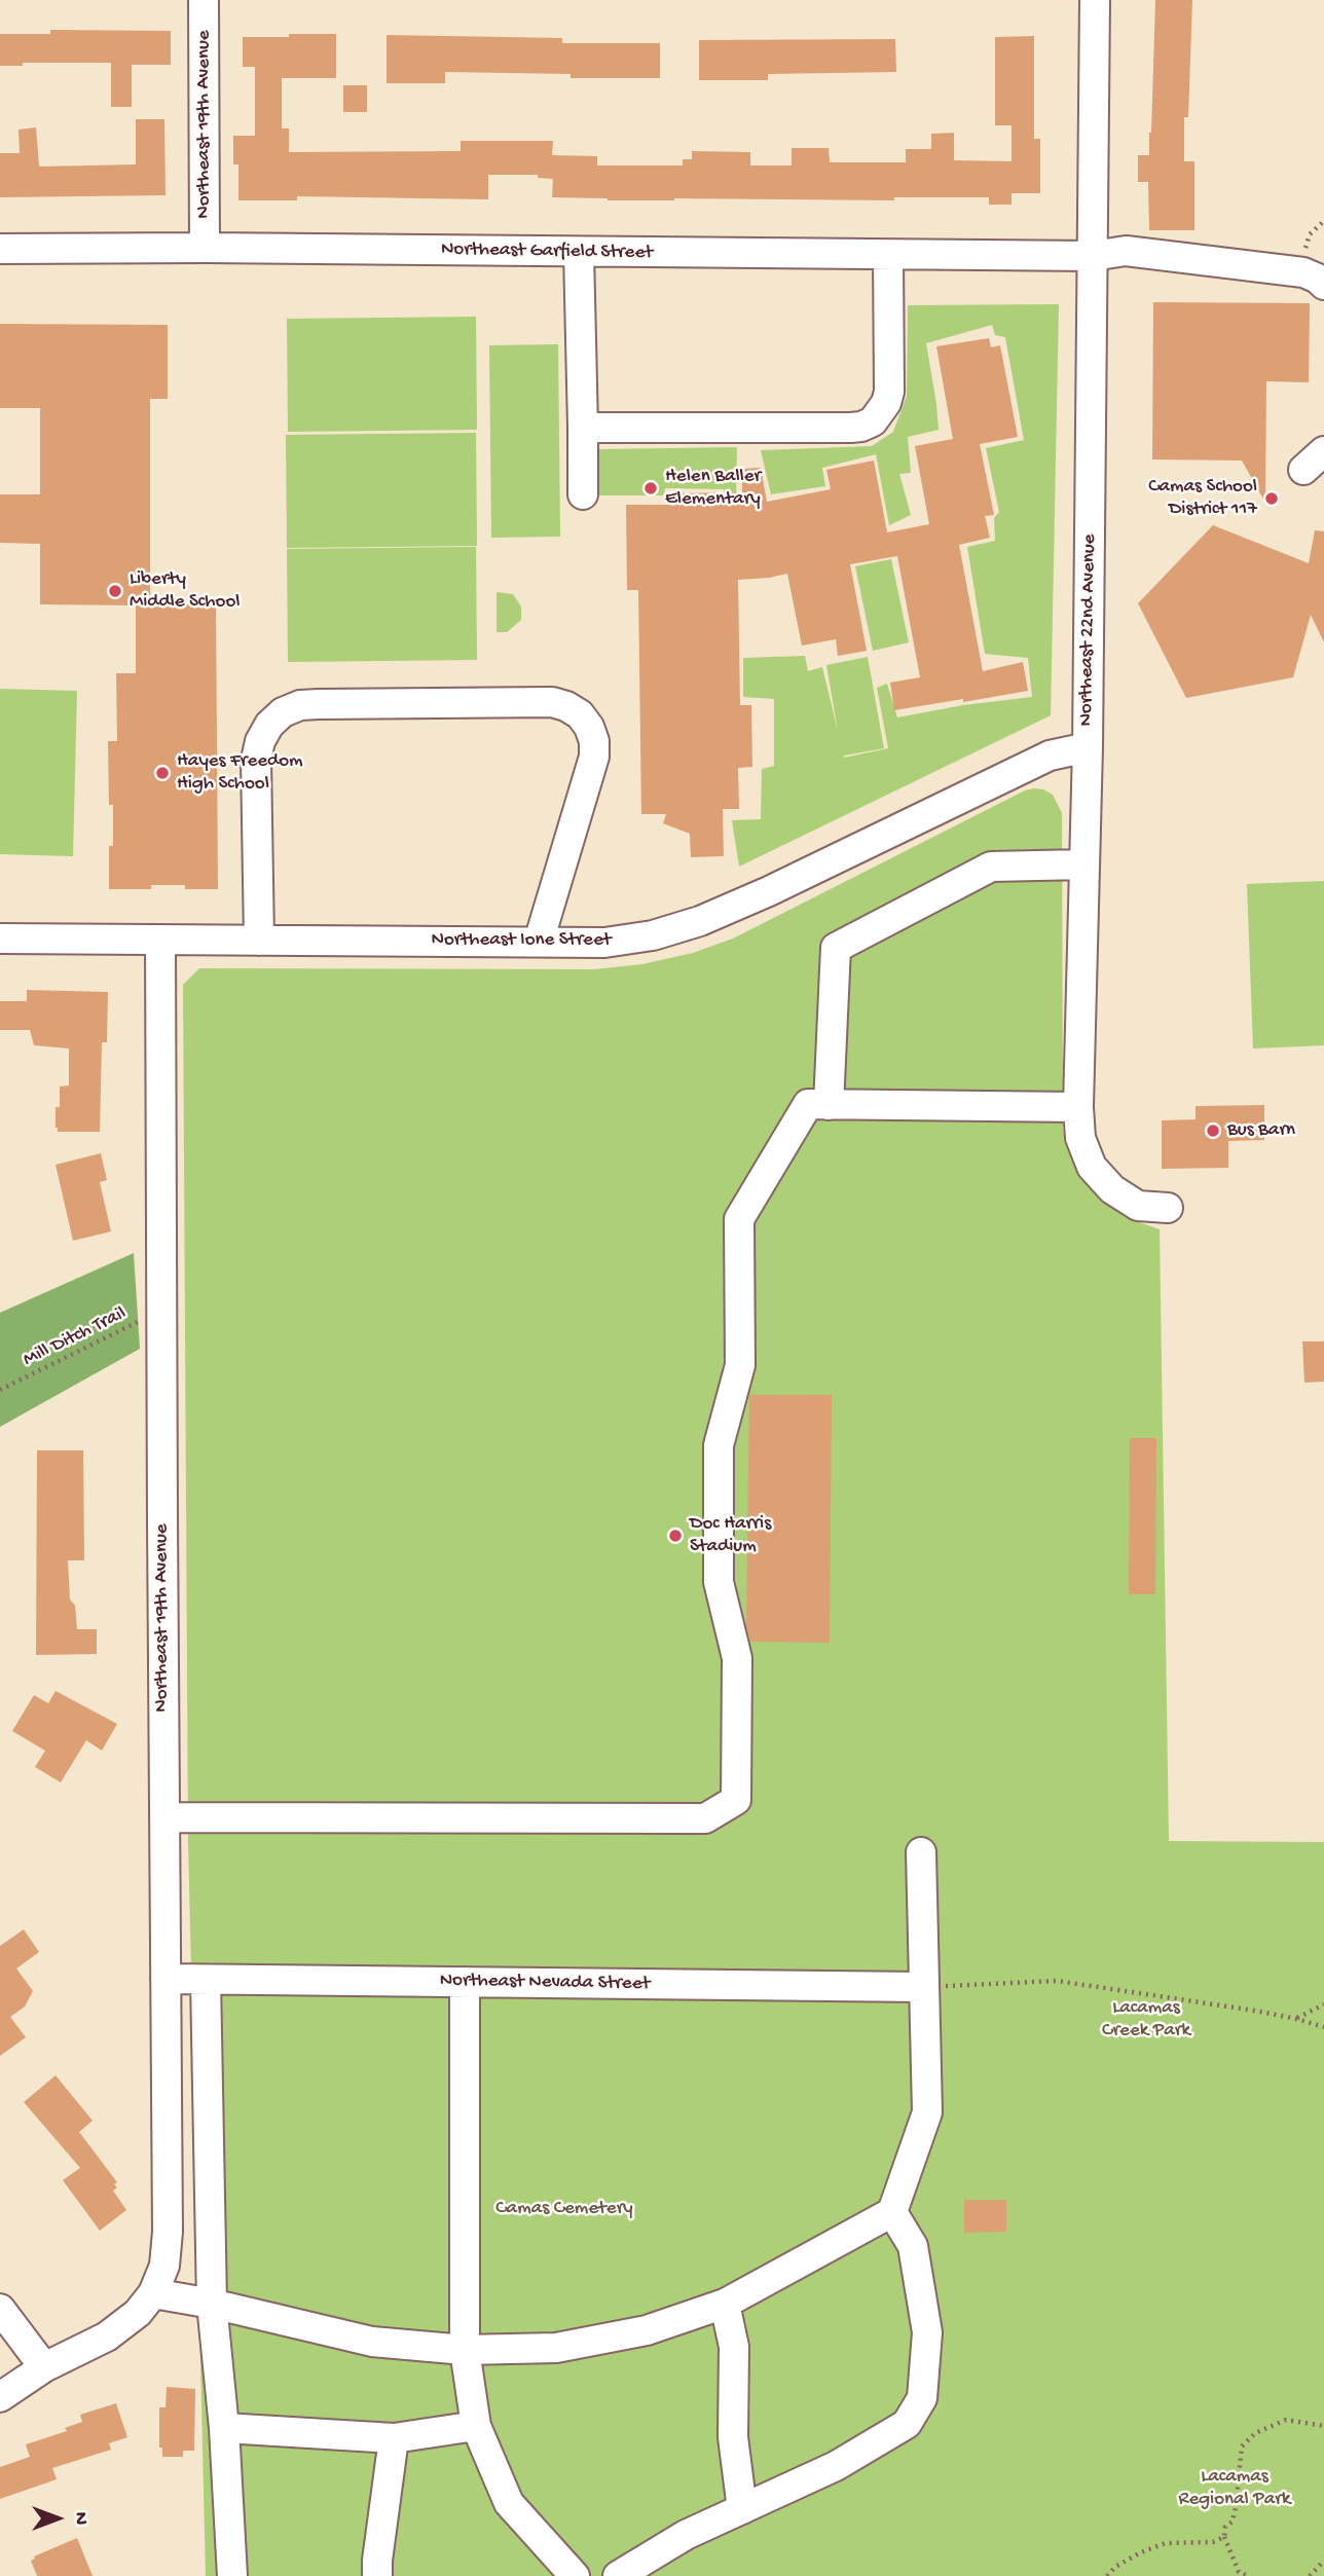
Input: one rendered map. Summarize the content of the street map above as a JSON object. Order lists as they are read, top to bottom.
{
  "streets": {
    "street": [
      "Northeast 19th Avenue",
      "Northeast Garfield Street",
      "Northeast 22nd Avenue",
      "Northeast Ione Street",
      "Northeast Nevada Street"
    ],
    "path": ["Mill Ditch Trail"]
  },
  "crossings": [
    ["Northeast 19th Avenue", "Northeast Garfield Street"],
    ["Northeast 19th Avenue", "Northeast Ione Street"],
    ["Northeast 19th Avenue", "Mill Ditch Trail"],
    ["Northeast 19th Avenue", "Northeast Nevada Street"],
    ["Northeast Garfield Street", "Northeast 22nd Avenue"],
    ["Northeast 22nd Avenue", "Northeast Ione Street"]
  ],
  "parks": ["Lacamas Creek Park", "Camas Cemetery", "Lacamas Regional Park"],
  "places": [
    "Helen Baller Elementary",
    "Camas School District 117",
    "Liberty Middle School",
    "Hayes Freedom High School",
    "Bus Barn",
    "Doc Harris Stadium"
  ],
  "north": "right"
}
